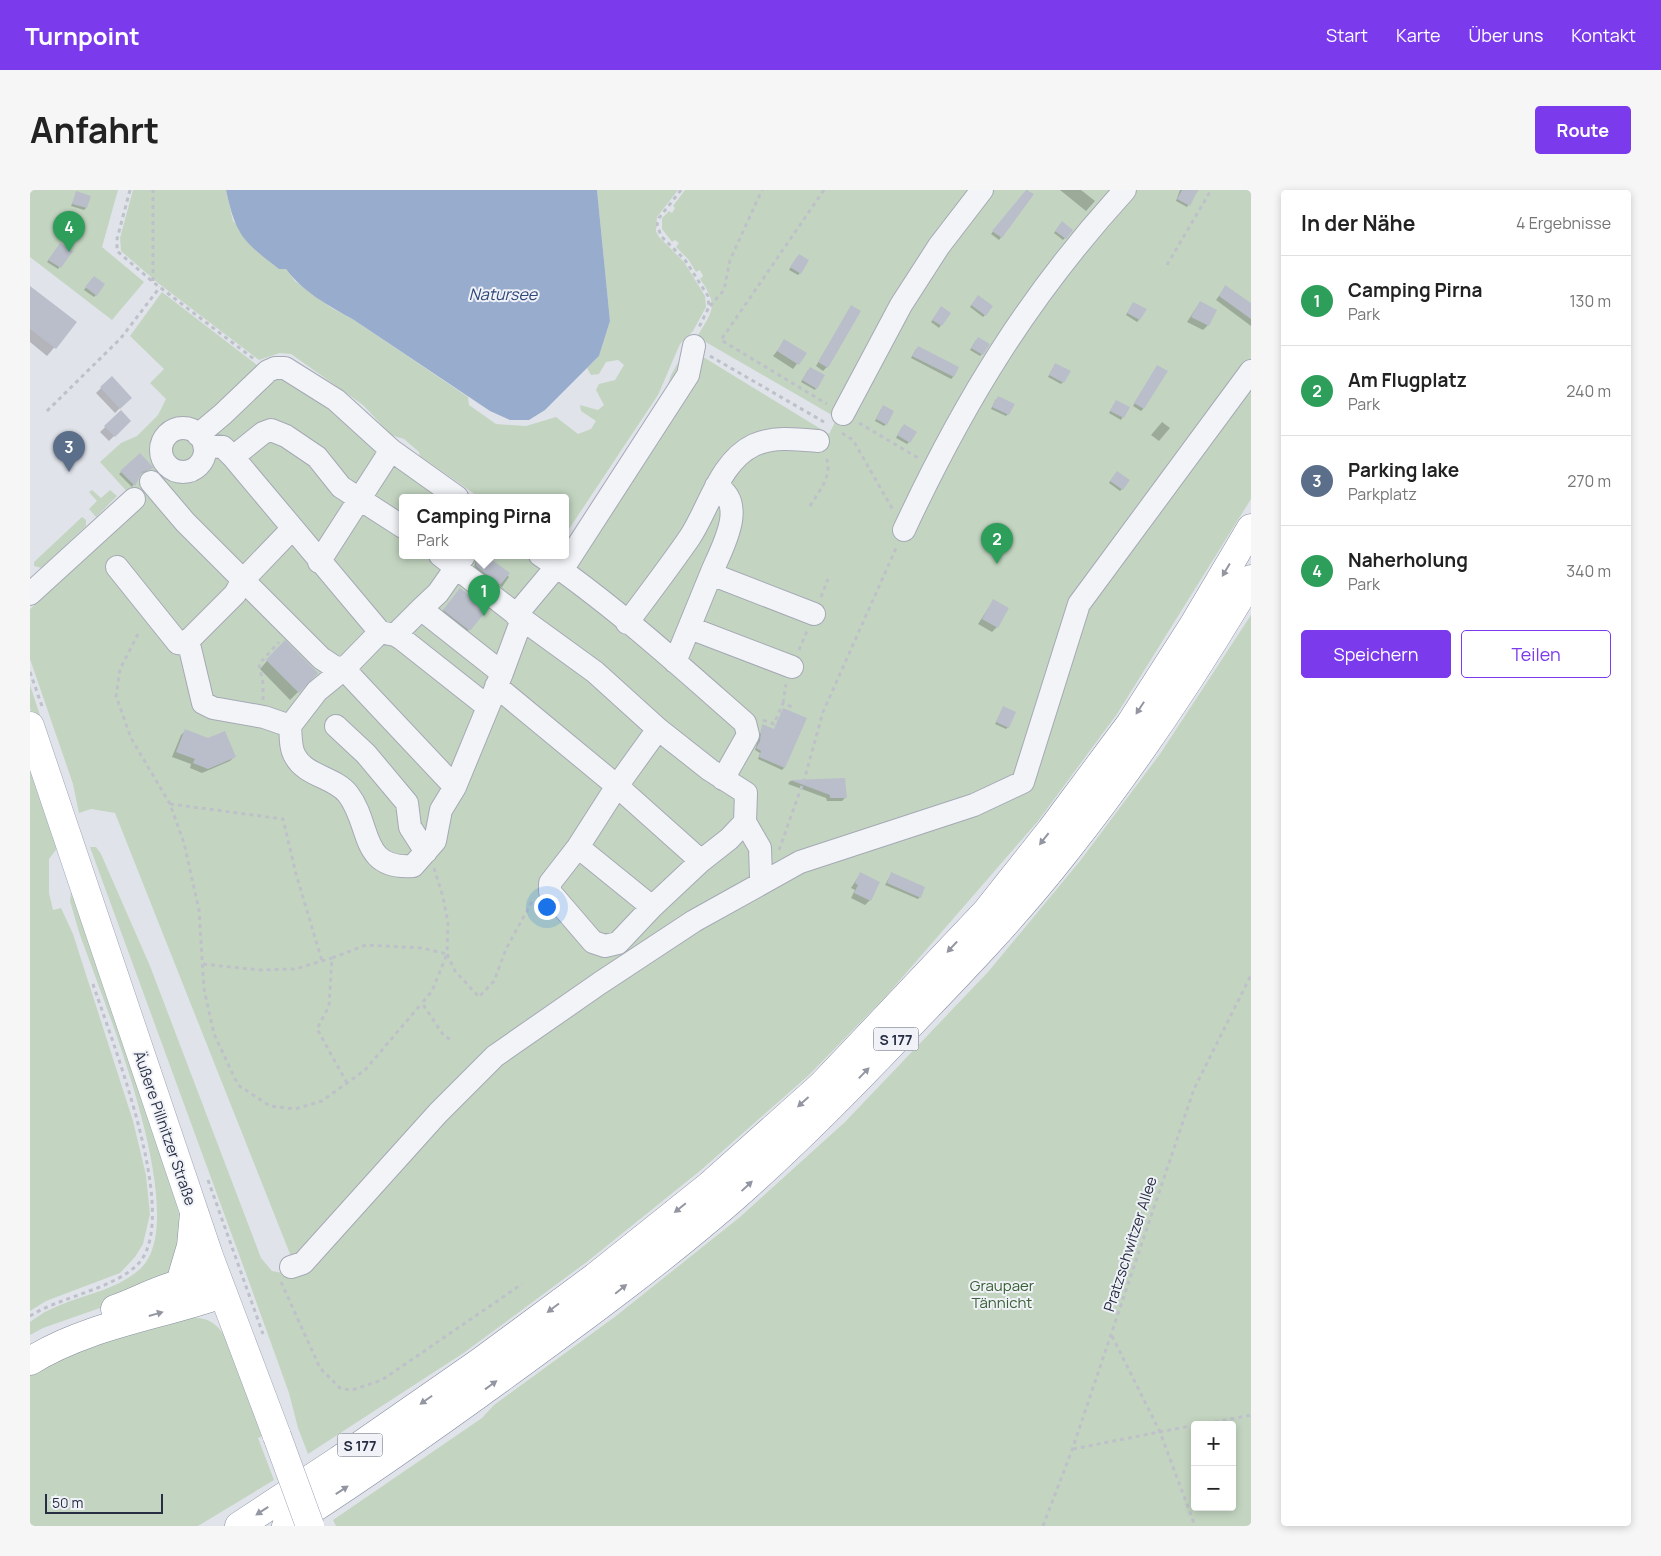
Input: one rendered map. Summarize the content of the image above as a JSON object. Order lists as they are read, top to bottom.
{
  "streets": {
    "main road": ["S 177", "Äußere Pillnitzer Straße"],
    "path": ["Pratzschwitzer Allee"]
  },
  "water": ["Natursee"],
  "parks": ["Graupaer Tännicht"],
  "scale_bar": "50 m",
  "page": {
    "header": "Turnpoint",
    "nav": [
      "Start",
      "Karte",
      "Über uns",
      "Kontakt"
    ],
    "title": "Anfahrt",
    "buttons": [
      "Route",
      ["Speichern", "Teilen"]
    ],
    "heading": ["In der Nähe", "4 Ergebnisse"],
    "pins": [
      "4",
      "3",
      "2",
      "1"
    ],
    "list": [
      {
        "mark": "1",
        "name": "Camping Pirna",
        "note": "Park",
        "value": "130 m"
      },
      {
        "mark": "2",
        "name": "Am Flugplatz",
        "note": "Park",
        "value": "240 m"
      },
      {
        "mark": "3",
        "name": "Parking lake",
        "note": "Parkplatz",
        "value": "270 m"
      },
      {
        "mark": "4",
        "name": "Naherholung",
        "note": "Park",
        "value": "340 m"
      }
    ],
    "popup": ["Camping Pirna", "Park"],
    "map_buttons": ["+", "−"],
    "scale": "50 m"
  }
}
